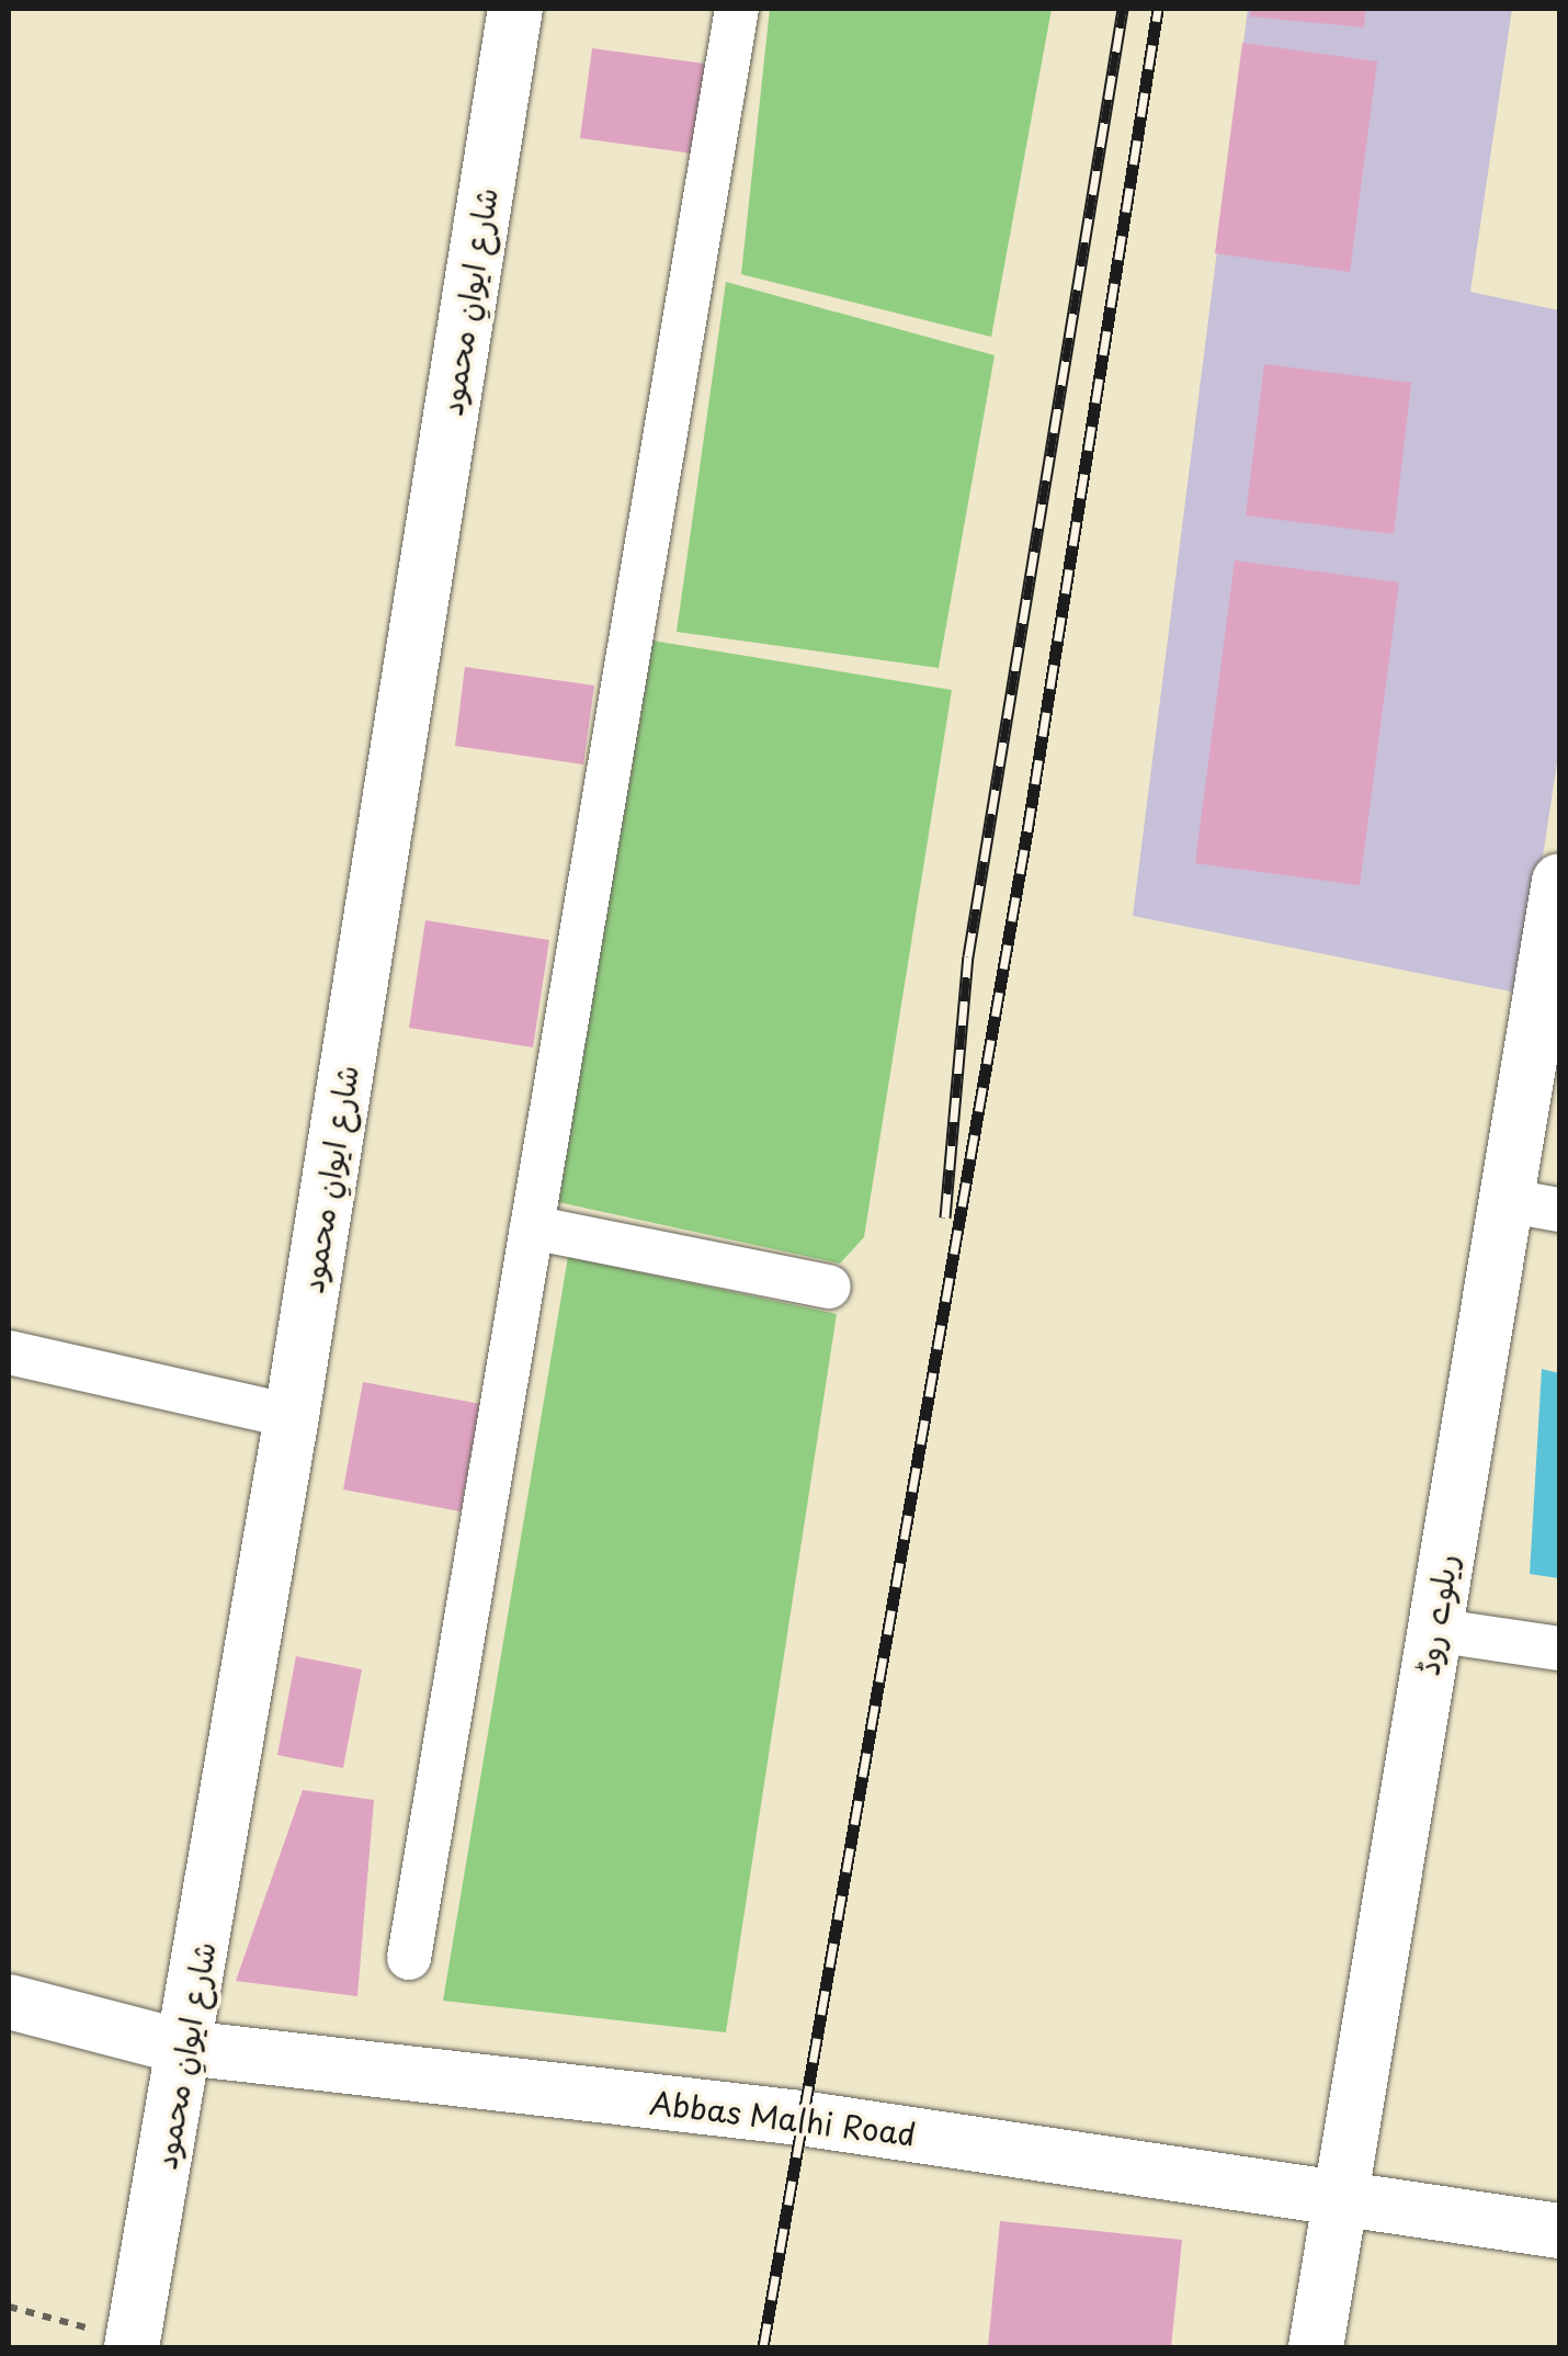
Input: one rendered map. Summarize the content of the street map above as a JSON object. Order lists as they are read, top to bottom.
{
  "streets": {
    "street": ["شارع ایوانِ محمود", "ریلوے روڈ", "Abbas Malhi Road"]
  },
  "crossings": [
    ["شارع ایوانِ محمود", "Abbas Malhi Road"],
    ["ریلوے روڈ", "Abbas Malhi Road"]
  ]
}
